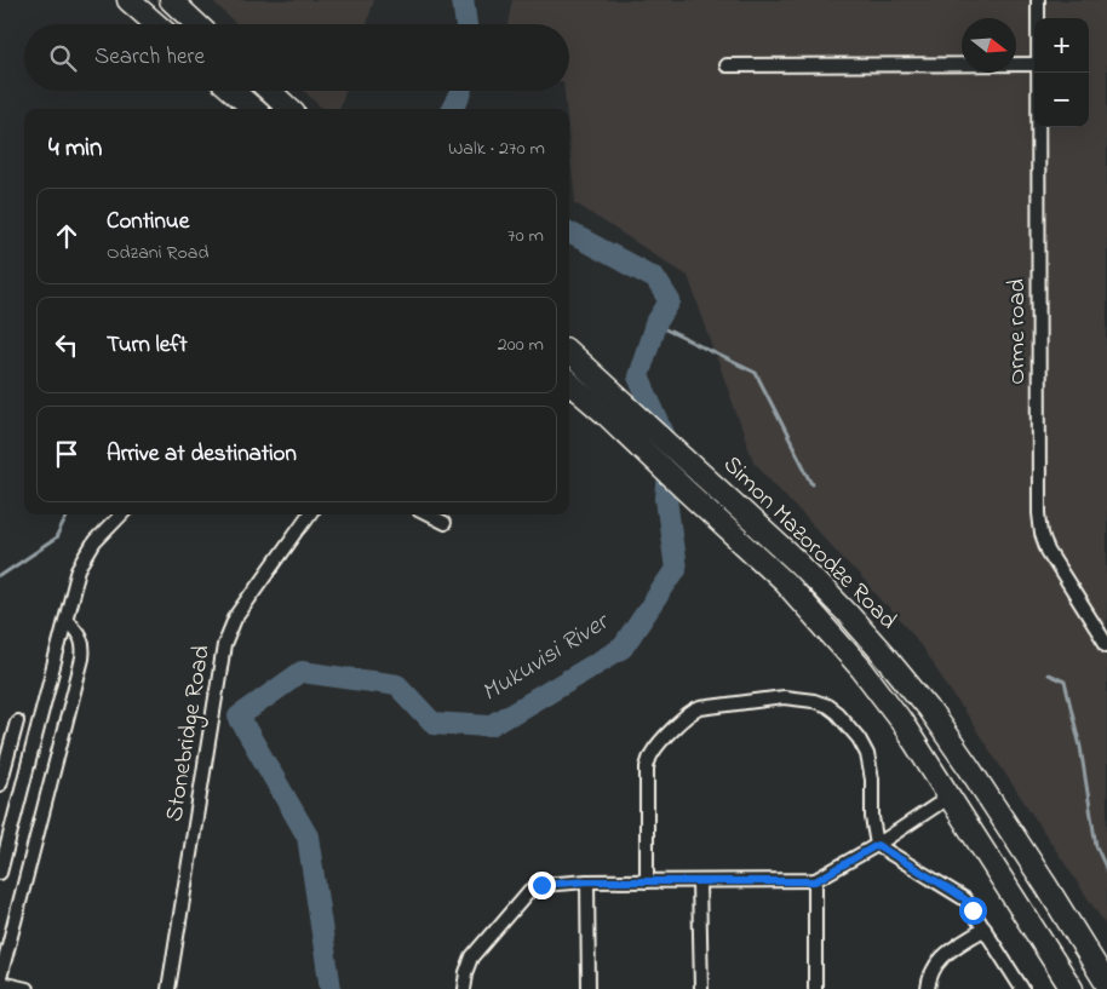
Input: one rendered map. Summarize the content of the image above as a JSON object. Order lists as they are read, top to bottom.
{
  "streets": {
    "highway": ["Simon Mazorodze Road"],
    "street": ["Orme road", "Stonebridge Road"]
  },
  "water": ["Mukuvisi River"],
  "north": "right",
  "page": {
    "map_buttons": ["+", "−"],
    "search": "Search here",
    "heading": ["4 min", "Walk · 270 m"],
    "list": [
      ["Continue", "Odzani Road", "70 m"],
      ["Turn left", "200 m"],
      "Arrive at destination"
    ]
  }
}
